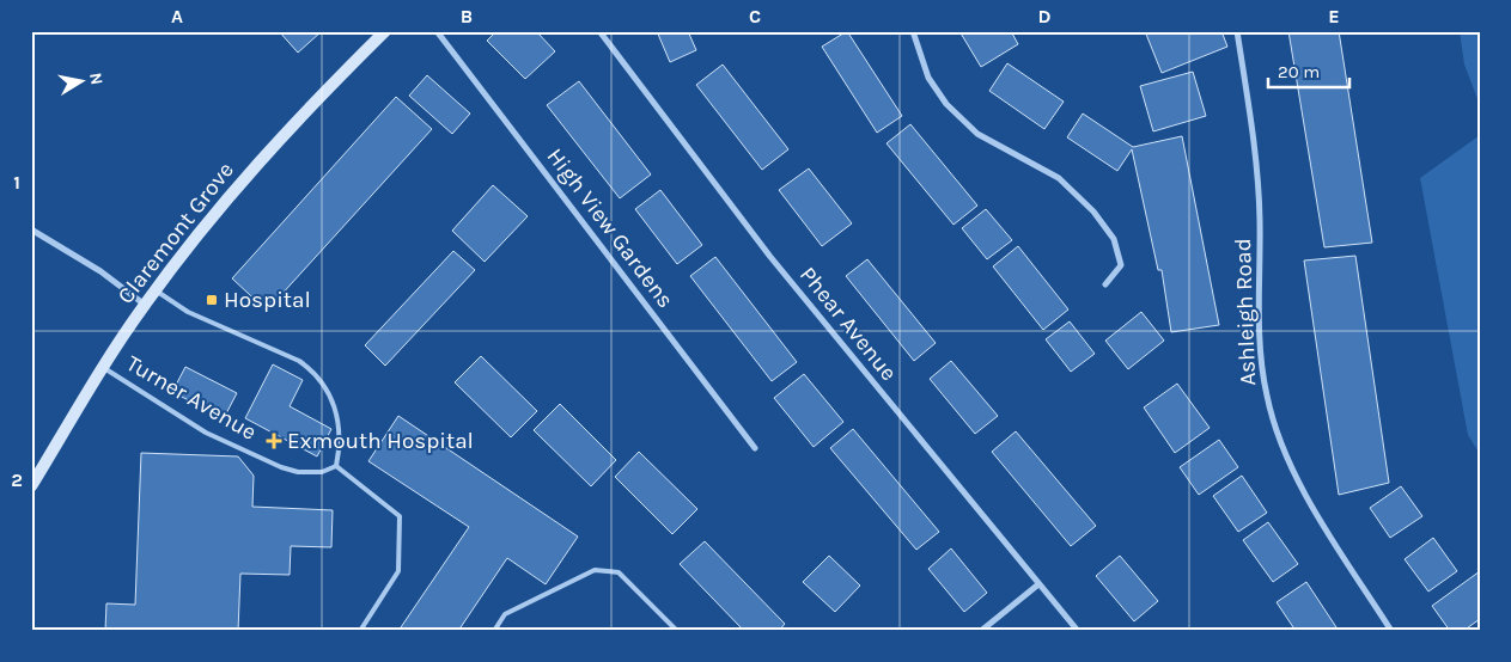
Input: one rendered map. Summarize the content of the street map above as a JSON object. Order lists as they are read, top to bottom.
{
  "streets": {
    "street": [
      "High View Gardens",
      "Claremont Grove",
      "Ashleigh Road",
      "Phear Avenue"
    ],
    "lane": ["Turner Avenue"]
  },
  "crossings": [
    ["Claremont Grove", "Turner Avenue"]
  ],
  "places": {
    "transit": ["Hospital"],
    "health": ["Exmouth Hospital"]
  },
  "scale_bar": "20 m",
  "north": "right",
  "grid": {
    "columns": [
      "A",
      "B",
      "C",
      "D",
      "E"
    ],
    "rows": ["1", "2"]
  }
}
